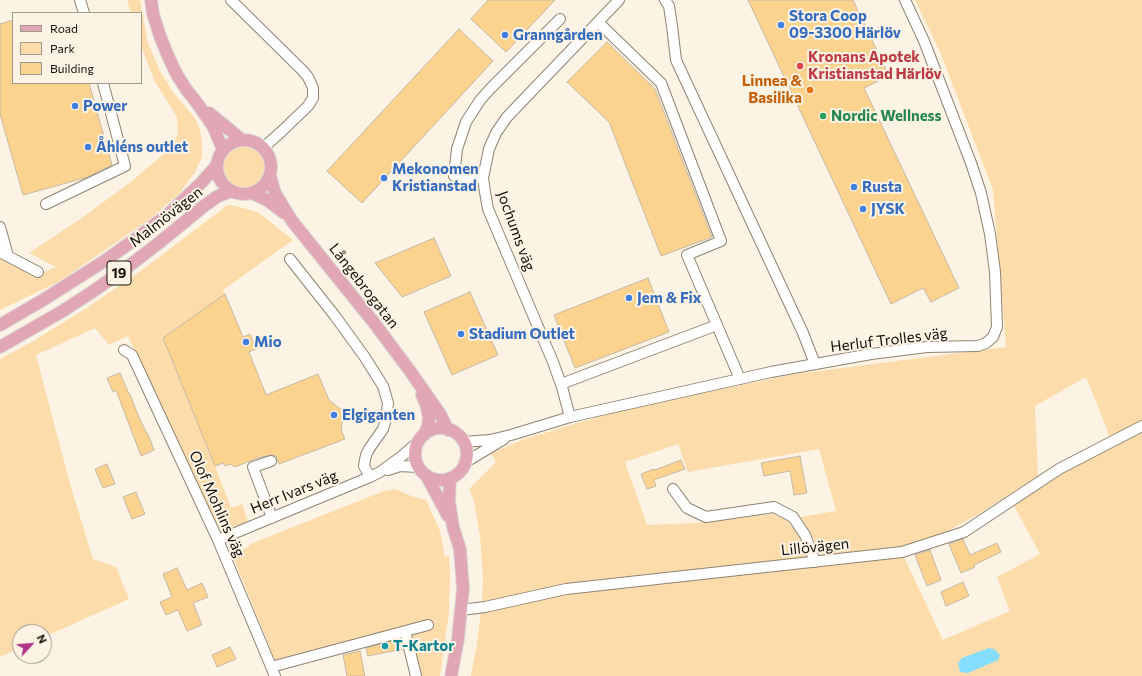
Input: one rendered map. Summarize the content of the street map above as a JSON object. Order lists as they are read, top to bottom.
{
  "streets": {
    "main road": ["Malmövägen", "19", "Långebrogatan"],
    "street": [
      "Jochums väg",
      "Herluf Trolles väg",
      "Herr Ivars väg",
      "Olof Mohlins väg",
      "Lillövägen"
    ]
  },
  "crossings": [
    ["Malmövägen", "Långebrogatan"],
    ["Jochums väg", "Herluf Trolles väg"],
    ["Långebrogatan", "Herluf Trolles väg"],
    ["Långebrogatan", "Herr Ivars väg"],
    ["Herluf Trolles väg", "Herr Ivars väg"],
    ["Herr Ivars väg", "Olof Mohlins väg"]
  ],
  "places": [
    "Stora Coop 09-3300 Härlöv",
    "Granngården",
    "Kronans Apotek Kristianstad Härlöv",
    "Linnea & Basilika",
    "Power",
    "Nordic Wellness",
    "Åhléns outlet",
    "Mekonomen Kristianstad",
    "Rusta",
    "JYSK",
    "Jem & Fix",
    "Stadium Outlet",
    "Mio",
    "Elgiganten",
    "T-Kartor"
  ],
  "legend": ["Road", "Park", "Building"],
  "north": "top right"
}
